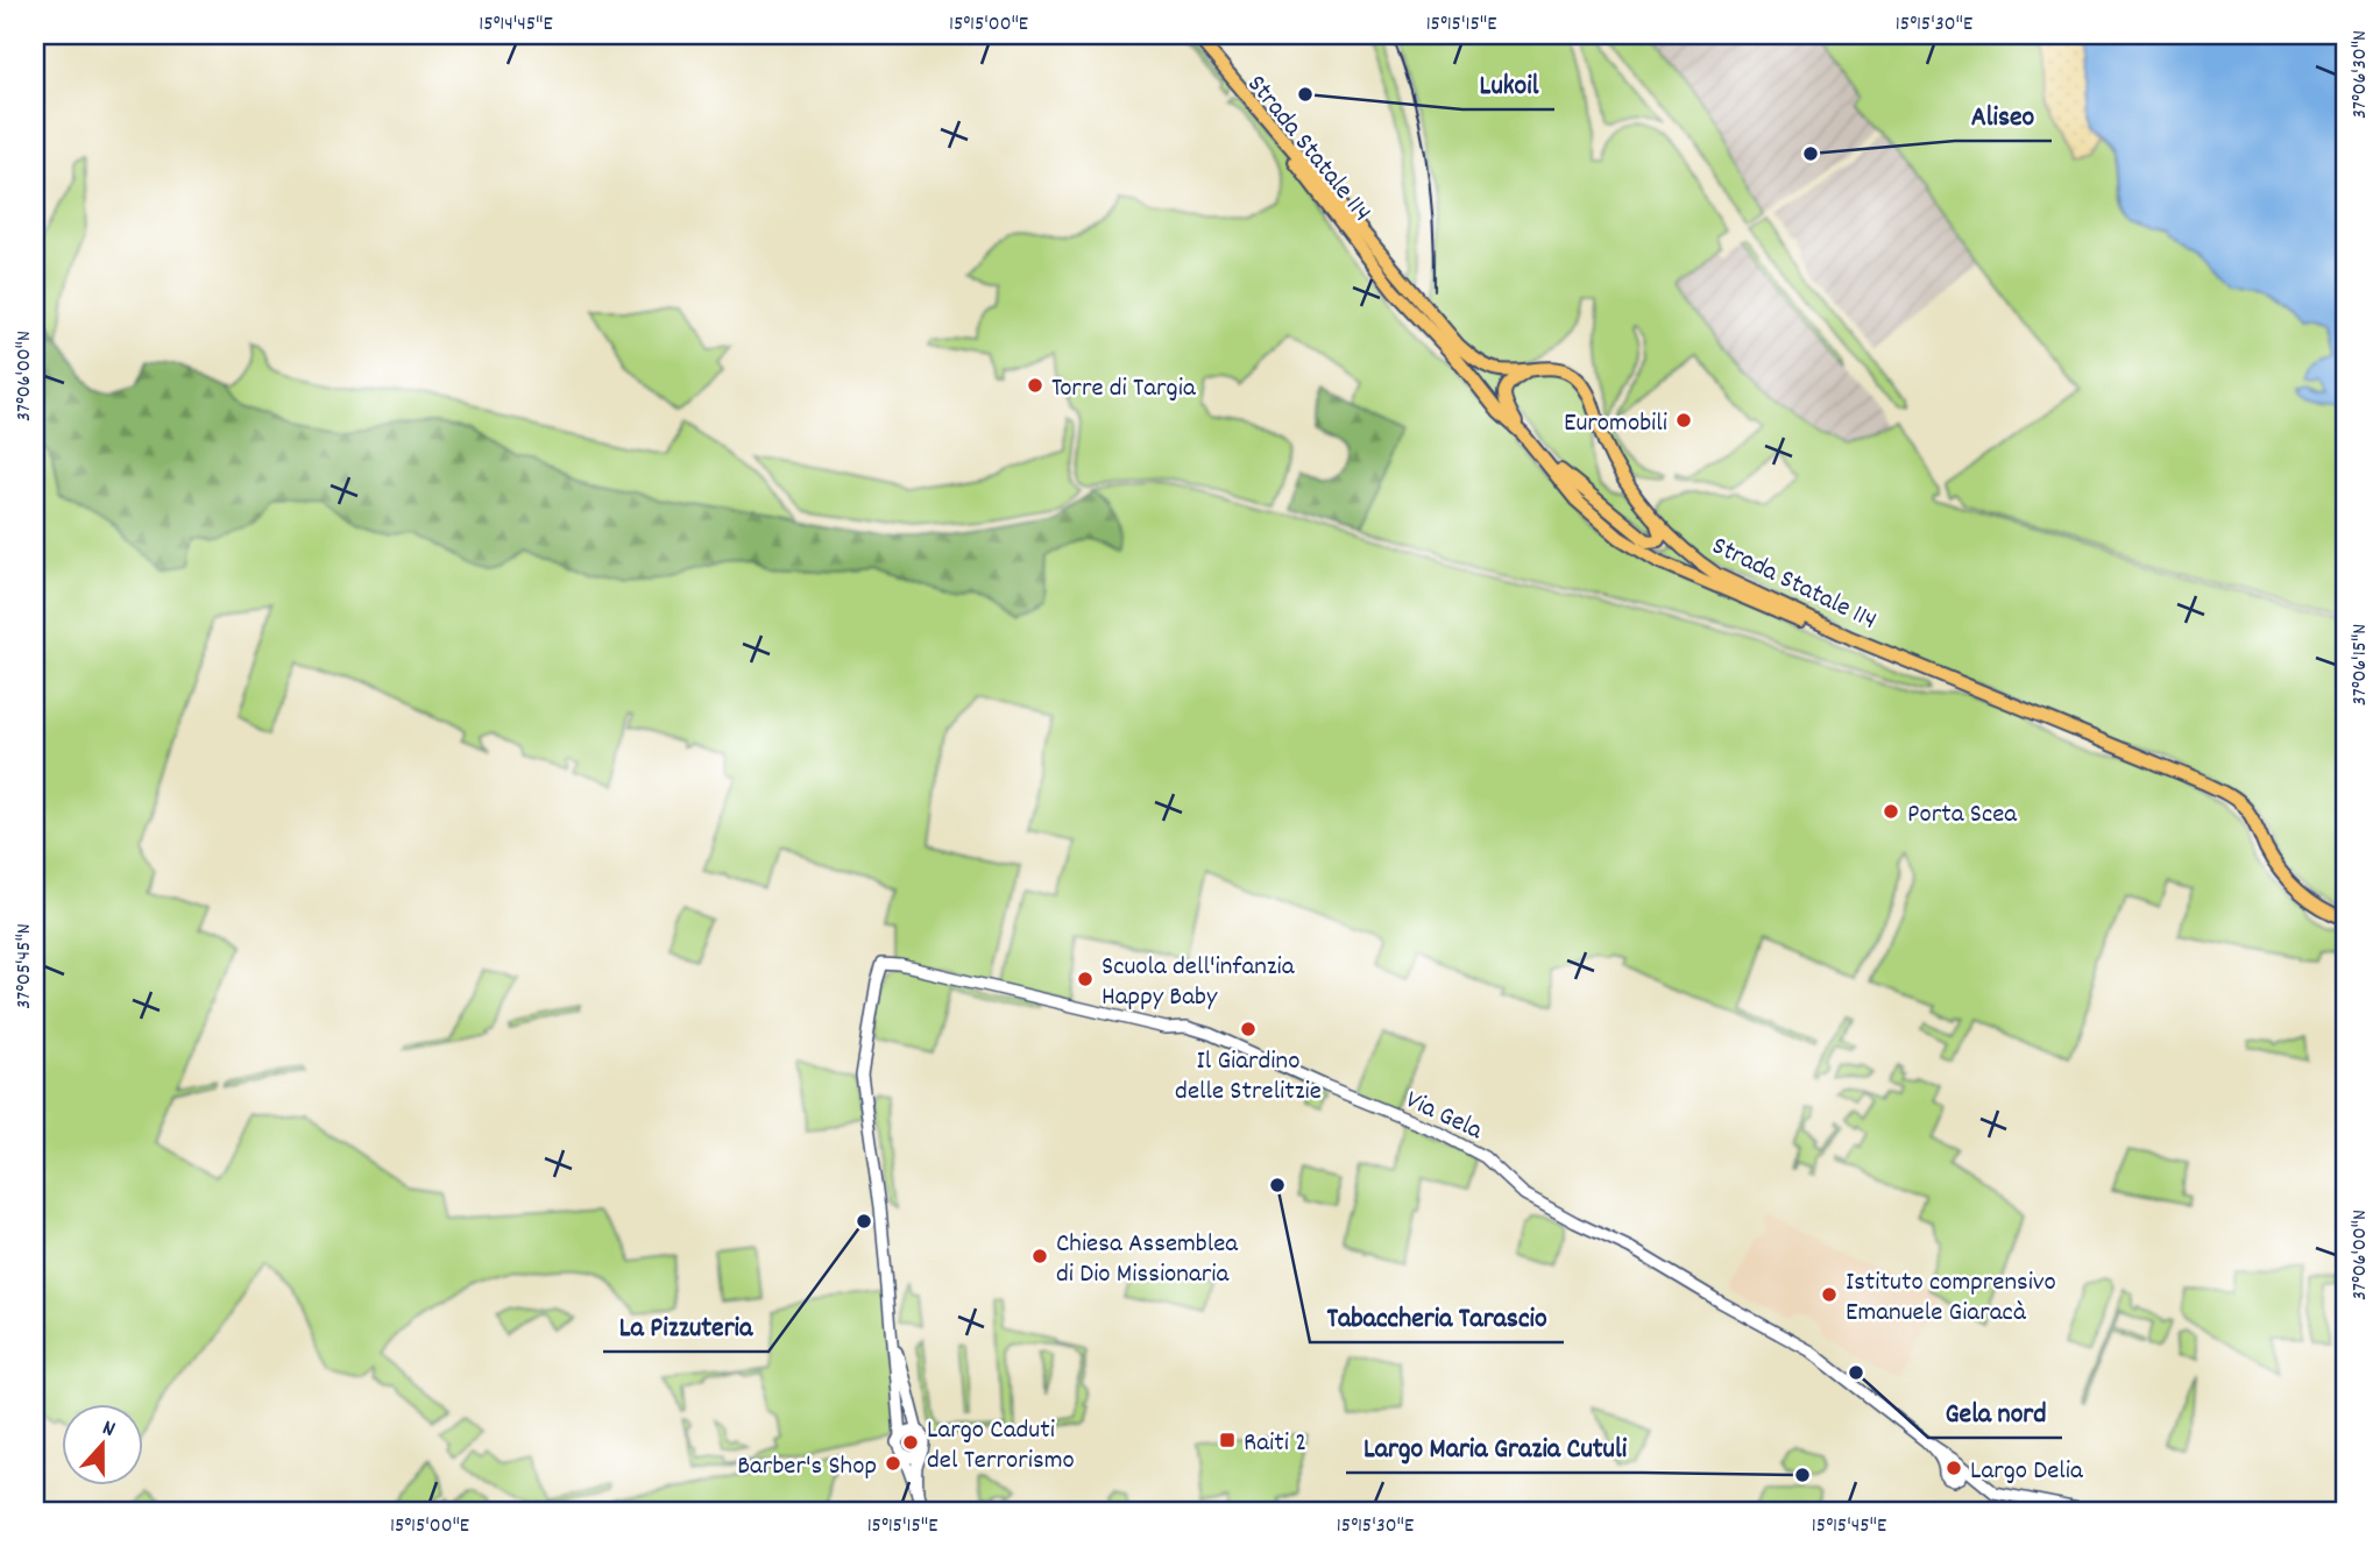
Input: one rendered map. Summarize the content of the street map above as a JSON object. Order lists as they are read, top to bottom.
{
  "streets": {
    "main road": ["Strada Statale 114"],
    "street": ["Via Gela"]
  },
  "places": {
    "other": [
      "Lukoil",
      "Aliseo",
      "Torre di Targia",
      "Euromobili",
      "Porta Scea",
      "Scuola dell'infanzia Happy Baby",
      "Il Giardino delle Strelitzie",
      "Tabaccheria Tarascio",
      "La Pizzuteria",
      "Chiesa Assemblea di Dio Missionaria",
      "Istituto comprensivo Emanuele Giaracà",
      "Gela nord",
      "Largo Caduti del Terrorismo",
      "Barber's Shop",
      "Largo Delia",
      "Largo Maria Grazia Cutuli"
    ],
    "transit": ["Raiti 2"]
  },
  "north": "top",
  "coordinates": [
    "15°14'45\"E",
    "15°15'00\"E",
    "15°15'15\"E",
    "15°15'30\"E",
    "37°06'30\"N",
    "37°06'00\"N",
    "37°06'15\"N",
    "37°05'45\"N",
    "15°15'45\"E"
  ]
}
